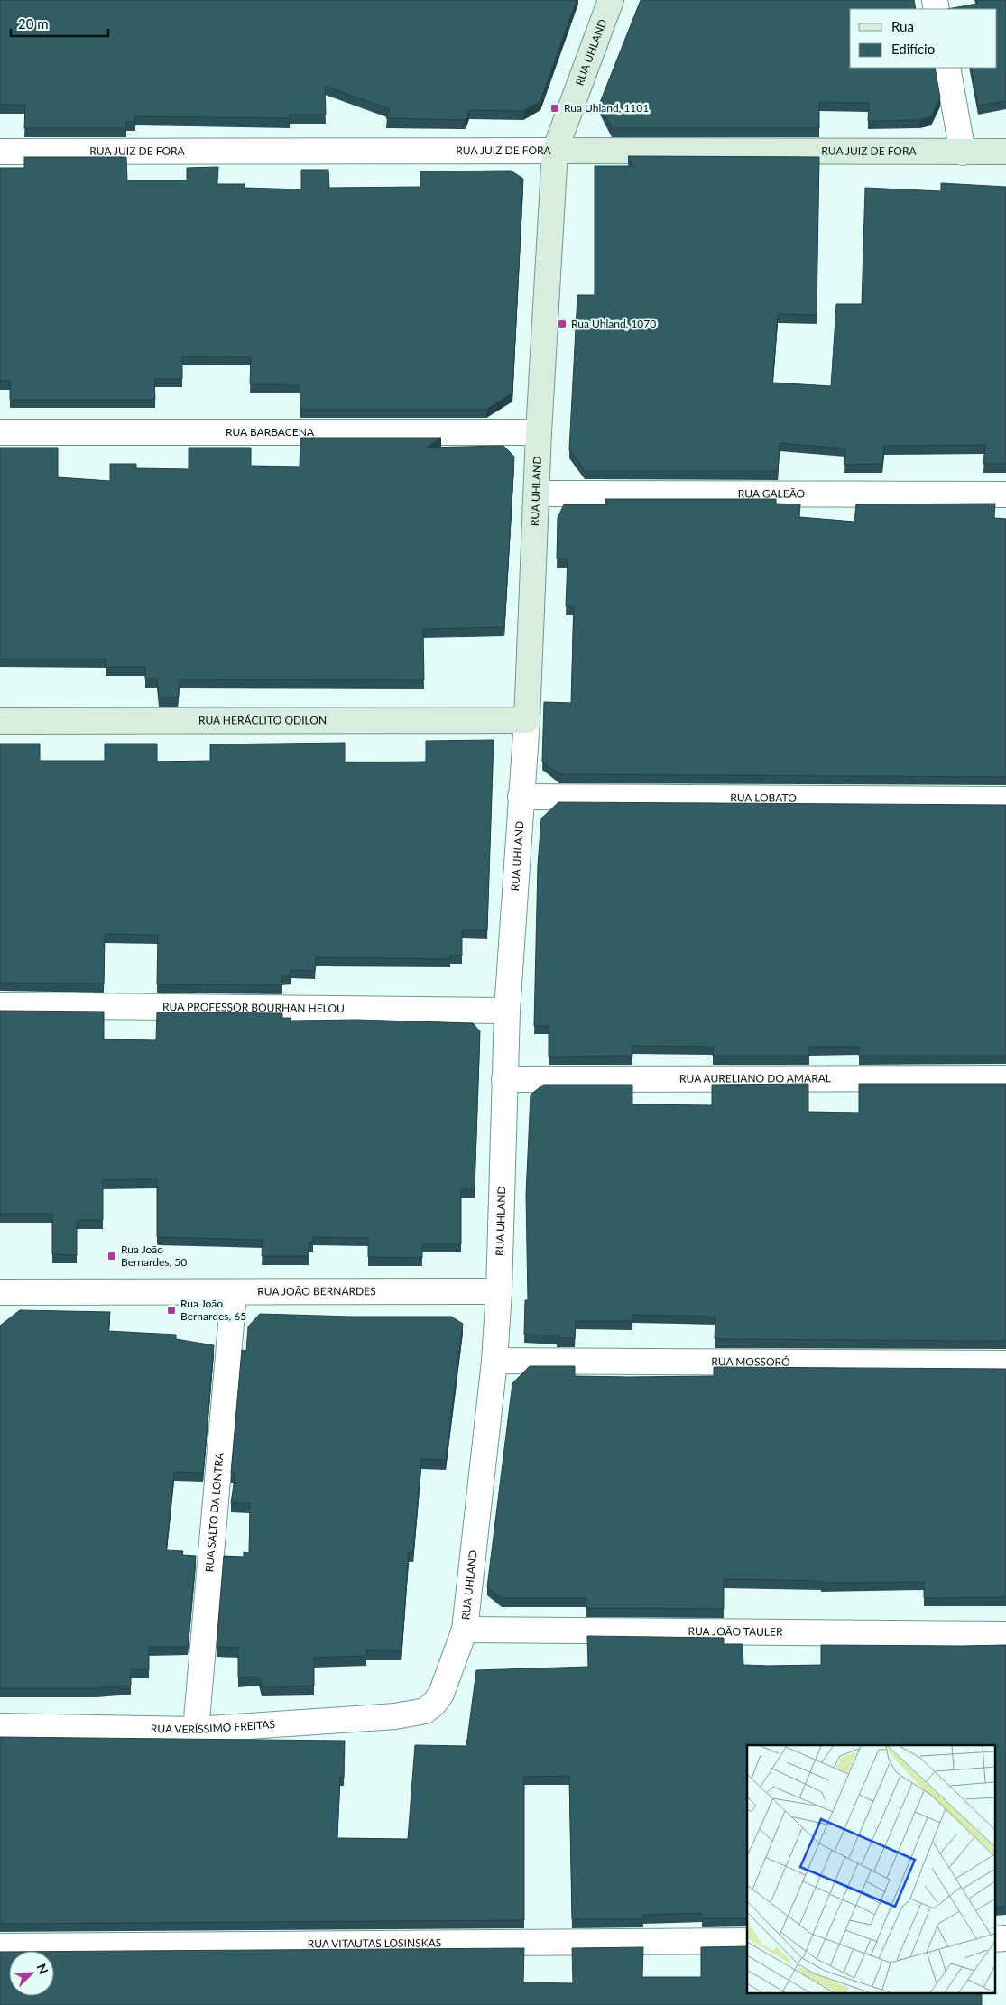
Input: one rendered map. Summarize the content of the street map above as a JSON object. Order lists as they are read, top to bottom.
{
  "streets": {
    "street": [
      "RUA UHLAND",
      "RUA JUIZ DE FORA",
      "RUA BARBACENA",
      "RUA GALEÃO",
      "RUA HERÁCLITO ODILON",
      "RUA LOBATO",
      "RUA PROFESSOR BOURHAN HELOU",
      "RUA AURELIANO DO AMARAL",
      "RUA JOÃO BERNARDES",
      "RUA MOSSORÓ",
      "RUA SALTO DA LONTRA",
      "RUA JOÃO TAULER",
      "RUA VERÍSSIMO FREITAS",
      "RUA VITAUTAS LOSINSKAS"
    ]
  },
  "crossings": [
    ["RUA UHLAND", "RUA JUIZ DE FORA"],
    ["RUA UHLAND", "RUA BARBACENA"],
    ["RUA UHLAND", "RUA GALEÃO"],
    ["RUA UHLAND", "RUA HERÁCLITO ODILON"],
    ["RUA UHLAND", "RUA LOBATO"],
    ["RUA UHLAND", "RUA PROFESSOR BOURHAN HELOU"],
    ["RUA UHLAND", "RUA AURELIANO DO AMARAL"],
    ["RUA UHLAND", "RUA JOÃO BERNARDES"],
    ["RUA UHLAND", "RUA MOSSORÓ"],
    ["RUA UHLAND", "RUA JOÃO TAULER"],
    ["RUA UHLAND", "RUA VERÍSSIMO FREITAS"],
    ["RUA JOÃO BERNARDES", "RUA SALTO DA LONTRA"],
    ["RUA SALTO DA LONTRA", "RUA VERÍSSIMO FREITAS"]
  ],
  "places": {
    "transit": [
      "Rua Uhland, 1101",
      "Rua Uhland, 1070",
      "Rua João Bernardes, 50",
      "Rua João Bernardes, 65"
    ]
  },
  "legend": ["Rua", "Edifício"],
  "scale_bar": "20 m",
  "north": "top right"
}
